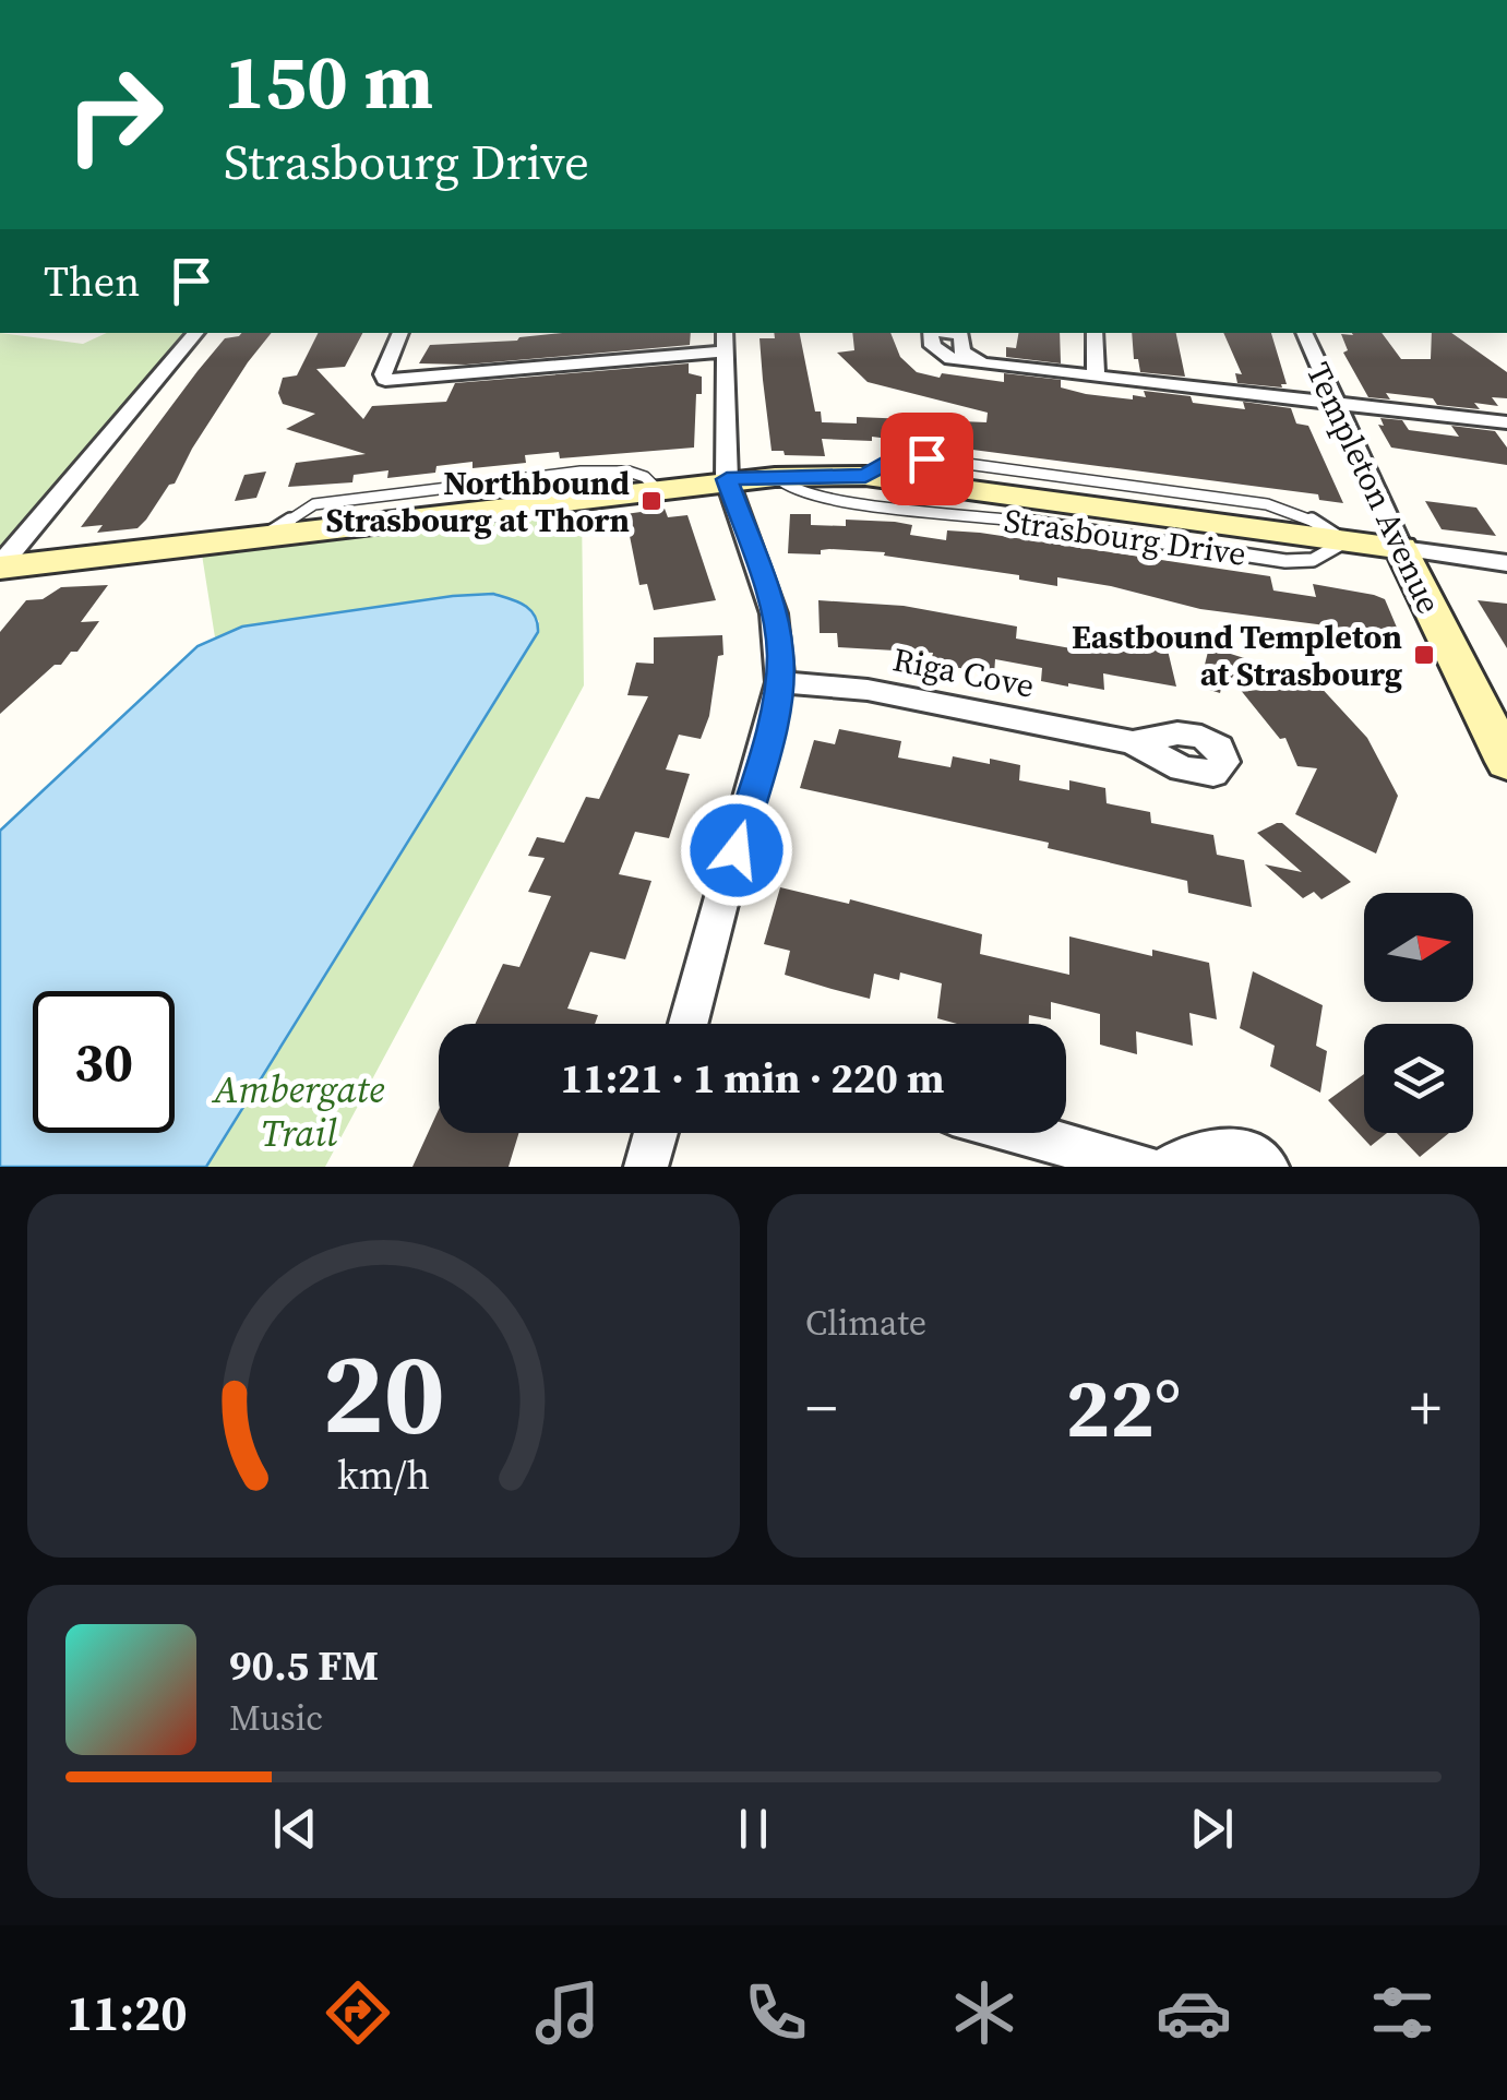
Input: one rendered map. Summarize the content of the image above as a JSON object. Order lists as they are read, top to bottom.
{
  "streets": {
    "street": ["Templeton Avenue", "Strasbourg Drive", "Riga Cove"]
  },
  "crossings": [
    ["Templeton Avenue", "Strasbourg Drive"]
  ],
  "parks": ["Ambergate Trail"],
  "places": {
    "transit": ["Northbound Strasbourg at Thorn", "Eastbound Templeton at Strasbourg"]
  },
  "north": "right",
  "page": {
    "turn": ["150 m", "Strasbourg Drive"],
    "then": "Then",
    "limit": "30",
    "trip": "11:21 · 1 min · 220 m",
    "tile": "Climate",
    "heat": ["−", "22°", "+"],
    "song": ["90.5 FM", "Music"],
    "tabs": "11:20",
    "gauge": ["20", "km/h"]
  }
}
